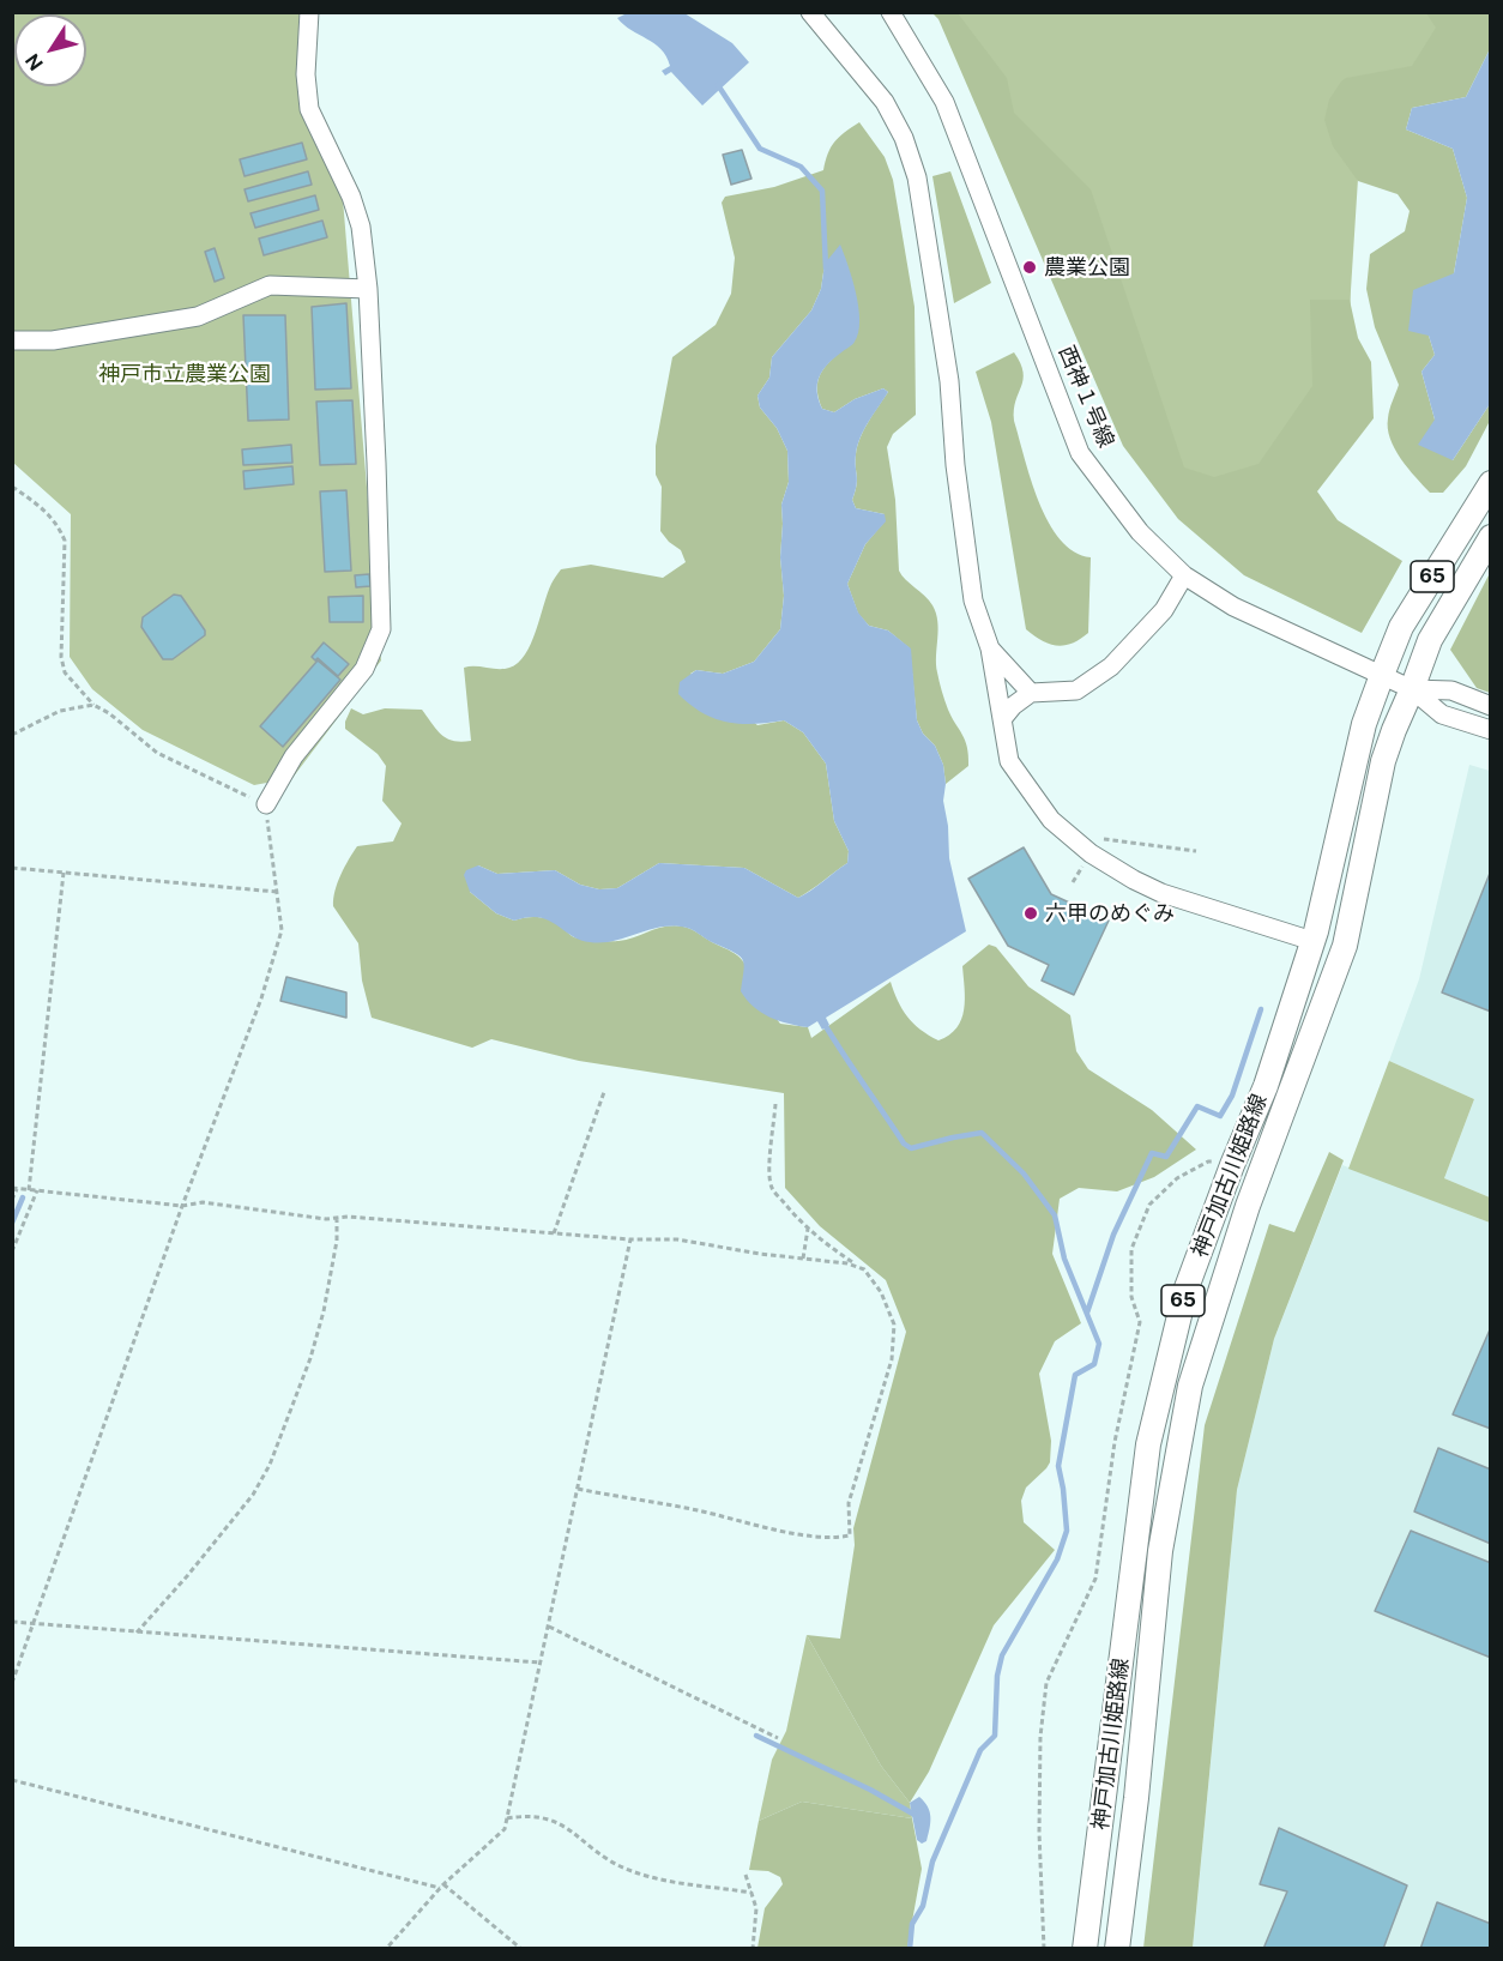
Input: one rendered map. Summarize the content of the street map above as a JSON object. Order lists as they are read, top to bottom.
{
  "streets": {
    "main road": ["65", "神戸加古川姫路線"],
    "street": ["西神１号線"]
  },
  "crossings": [
    ["西神１号線", "神戸加古川姫路線"]
  ],
  "parks": ["神戸市立農業公園"],
  "places": ["農業公園", "六甲のめぐみ"],
  "north": "bottom left"
}
